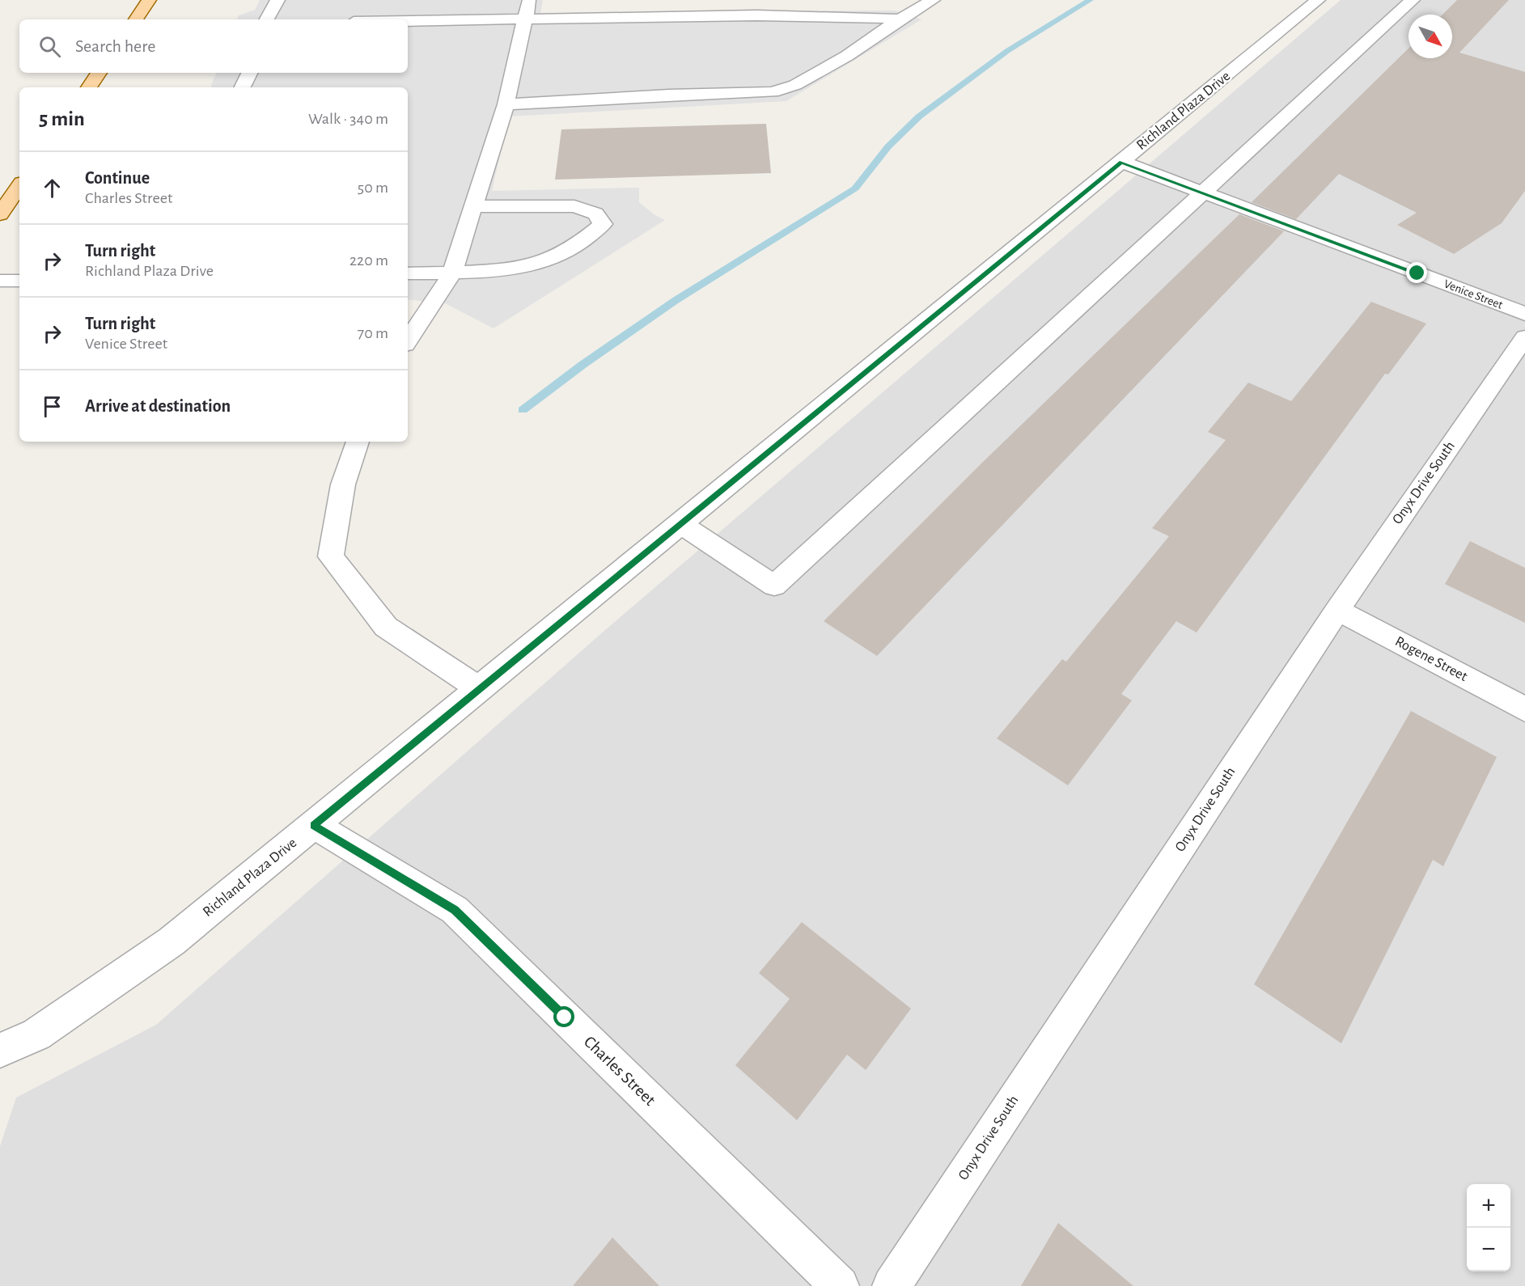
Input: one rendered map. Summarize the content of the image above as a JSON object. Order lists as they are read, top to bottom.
{
  "streets": {
    "street": [
      "Richland Plaza Drive",
      "Venice Street",
      "Onyx Drive South",
      "Rogene Street",
      "Charles Street"
    ]
  },
  "crossings": [
    ["Richland Plaza Drive", "Venice Street"],
    ["Richland Plaza Drive", "Charles Street"],
    ["Onyx Drive South", "Rogene Street"]
  ],
  "north": "bottom right",
  "page": {
    "search": "Search here",
    "heading": ["5 min", "Walk · 340 m"],
    "list": [
      ["Continue", "Charles Street", "50 m"],
      ["Turn right", "Richland Plaza Drive", "220 m"],
      ["Turn right", "Venice Street", "70 m"],
      "Arrive at destination"
    ],
    "map_buttons": ["+", "−"]
  }
}
